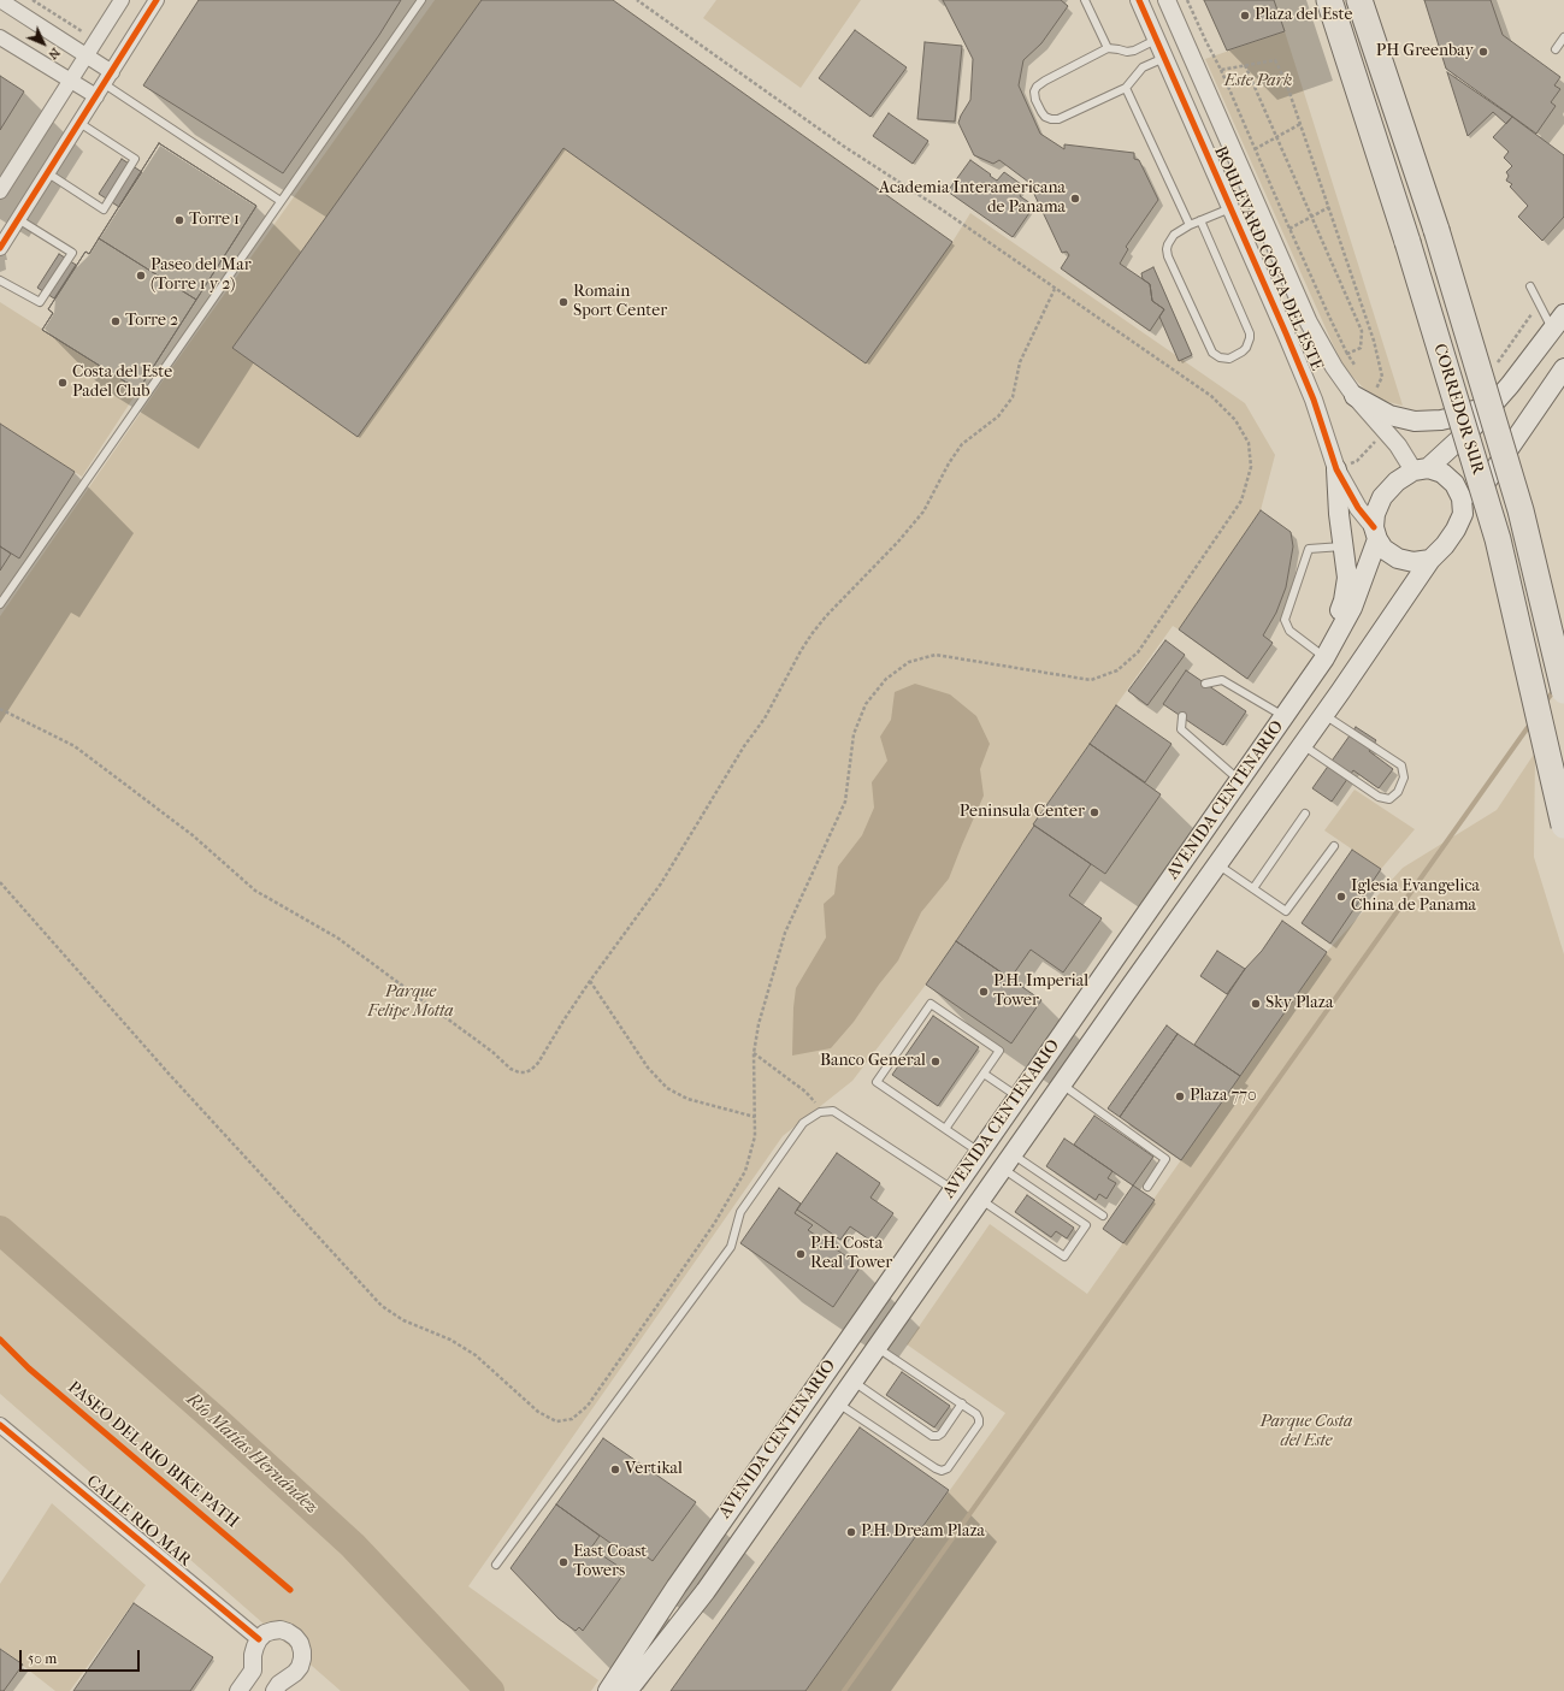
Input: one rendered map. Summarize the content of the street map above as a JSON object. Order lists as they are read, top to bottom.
{
  "streets": {
    "highway": ["CORREDOR SUR"],
    "main road": ["AVENIDA CENTENARIO"],
    "street": ["BOULEVARD COSTA DEL ESTE", "CALLE RIO MAR"],
    "cycle path": ["PASEO DEL RIO BIKE PATH"]
  },
  "crossings": [
    ["BOULEVARD COSTA DEL ESTE", "AVENIDA CENTENARIO"]
  ],
  "water": ["Río Matías Hernández"],
  "parks": ["Este Park", "Parque Felipe Motta", "Parque Costa del Este"],
  "places": [
    "Plaza del Este",
    "PH Greenbay",
    "Academia Interamericana de Panama",
    "Torre 1",
    "Paseo del Mar (Torre 1 y 2)",
    "Romain Sport Center",
    "Torre 2",
    "Costa del Este Padel Club",
    "Peninsula Center",
    "Iglesia Evangelica China de Panama",
    "P.H. Imperial Tower",
    "Sky Plaza",
    "Banco General",
    "Plaza 770",
    "P.H. Costa Real Tower",
    "Vertikal",
    "P.H. Dream Plaza",
    "East Coast Towers"
  ],
  "scale_bar": "50 m",
  "north": "bottom right"
}
